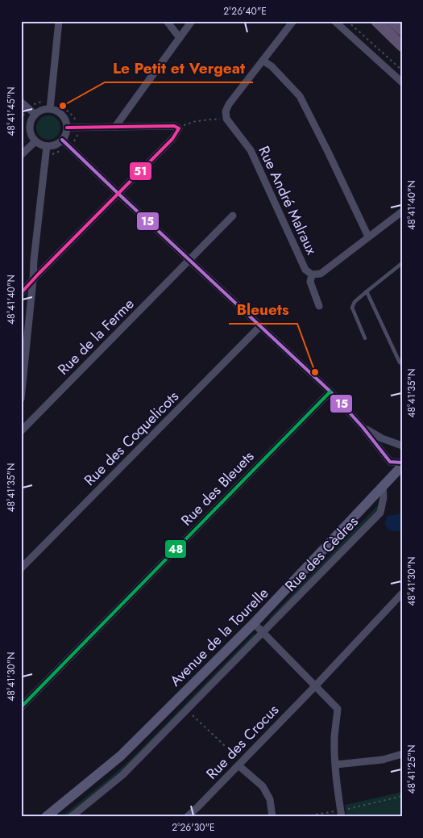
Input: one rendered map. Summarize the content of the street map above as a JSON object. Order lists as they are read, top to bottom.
{
  "streets": {
    "main road": ["Avenue de la Tourelle"],
    "street": [
      "Rue André Malraux",
      "Rue de la Ferme",
      "Rue des Coquelicots",
      "Rue des Bleuets",
      "Rue des Cèdres",
      "Rue des Crocus"
    ]
  },
  "crossings": [
    ["Rue des Cèdres", "Avenue de la Tourelle"]
  ],
  "places": ["Le Petit et Vergeat", "Bleuets"],
  "lines": ["transit line 51", "transit line 15", "transit line 48"],
  "coordinates": [
    "2°26'40\"E",
    "48°41'45\"N",
    "48°41'40\"N",
    "48°41'35\"N",
    "48°41'30\"N",
    "48°41'25\"N",
    "2°26'30\"E"
  ]
}
